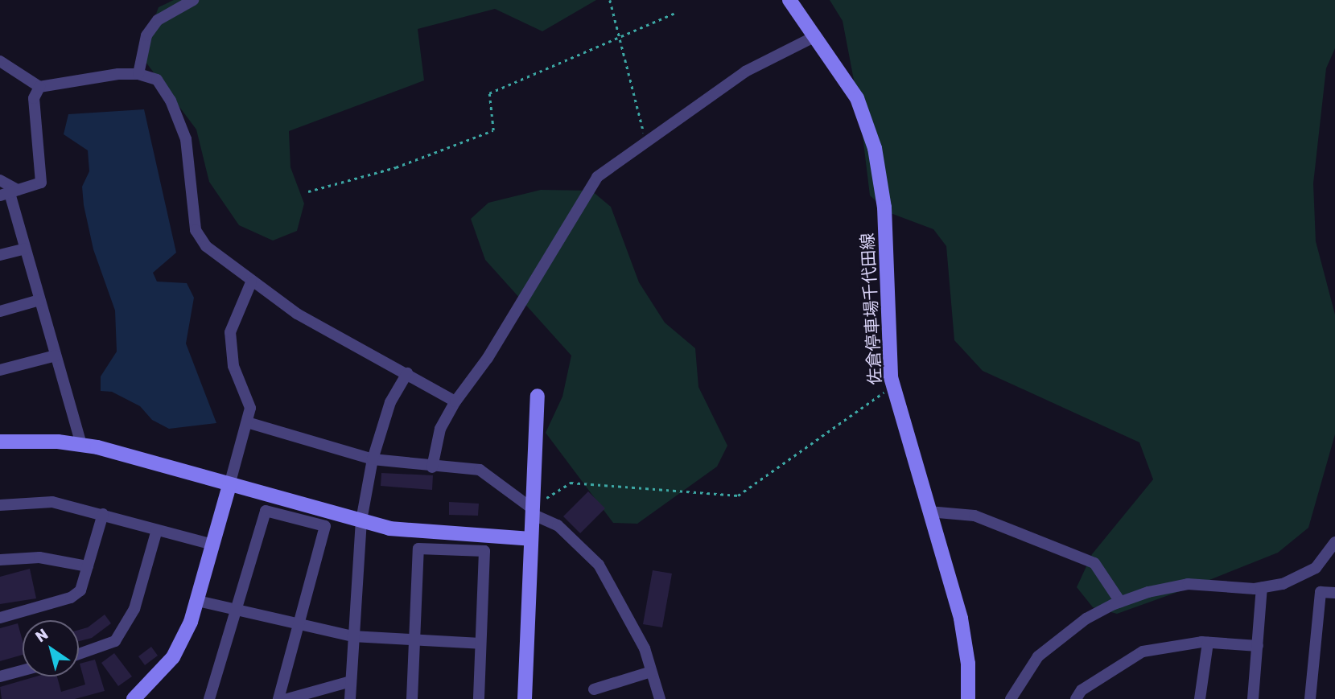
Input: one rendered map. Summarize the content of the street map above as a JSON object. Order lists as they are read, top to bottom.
{
  "streets": {
    "street": ["佐倉停車場千代田線"]
  },
  "north": "top left"
}
